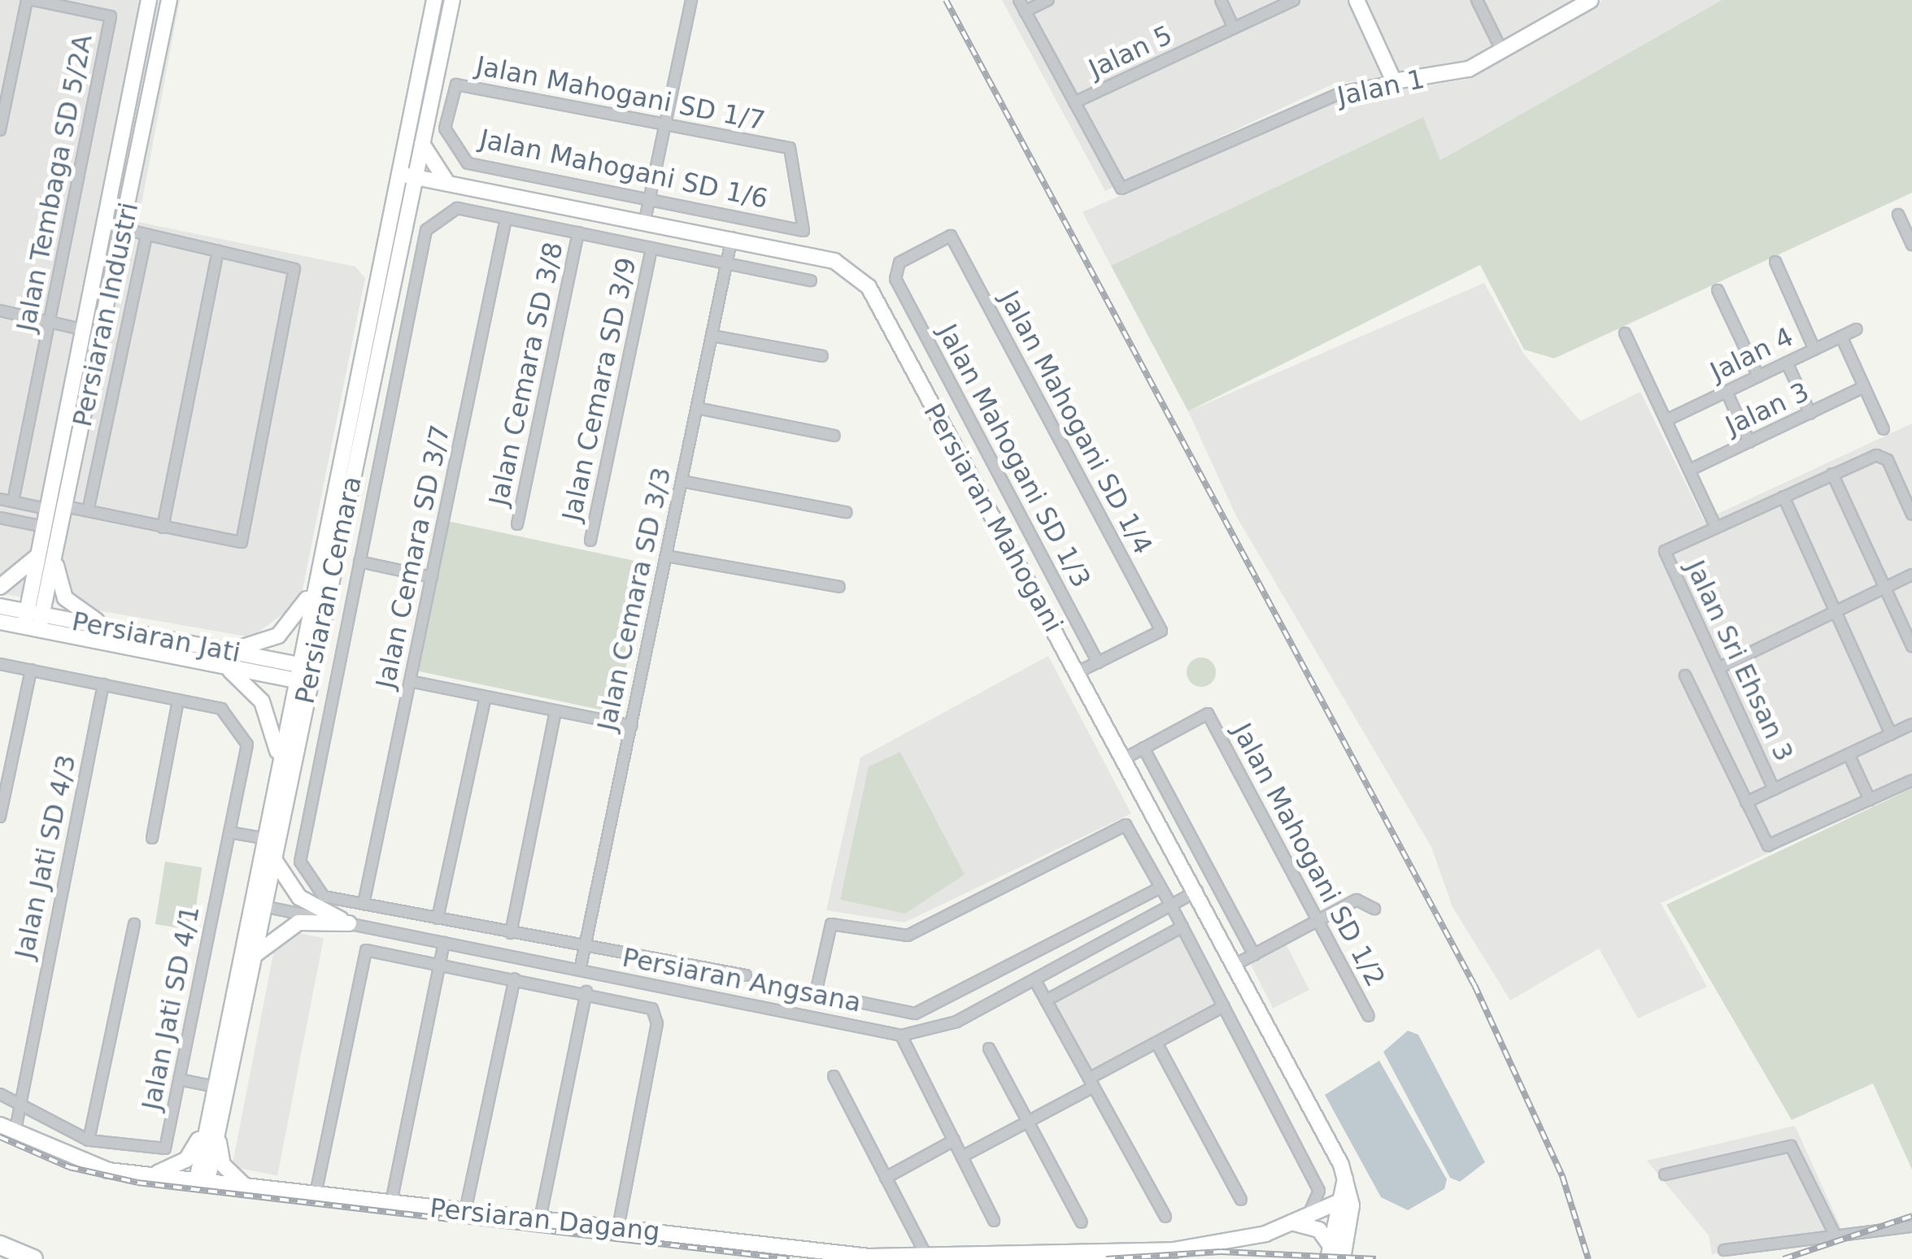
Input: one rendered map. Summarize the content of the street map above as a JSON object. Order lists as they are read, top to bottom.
{
  "streets": {
    "main road": [
      "Jalan 1",
      "Persiaran Industri",
      "Persiaran Mahogani",
      "Persiaran Cemara",
      "Persiaran Jati",
      "Persiaran Dagang"
    ],
    "street": [
      "Jalan 5",
      "Jalan Mahogani SD 1/7",
      "Jalan Mahogani SD 1/6",
      "Jalan Tembaga SD 5/2A",
      "Jalan 4",
      "Jalan Cemara SD 3/8",
      "Jalan Cemara SD 3/9",
      "Jalan 3",
      "Jalan Mahogani SD 1/4",
      "Jalan Mahogani SD 1/3",
      "Jalan Cemara SD 3/7",
      "Jalan Cemara SD 3/3",
      "Jalan Sri Ehsan 3",
      "Jalan Mahogani SD 1/2",
      "Jalan Jati SD 4/3",
      "Persiaran Angsana",
      "Jalan Jati SD 4/1"
    ]
  },
  "crossings": [
    ["Jalan 5", "Jalan 1"],
    ["Jalan Mahogani SD 1/7", "Jalan Mahogani SD 1/6"],
    ["Persiaran Industri", "Persiaran Jati"],
    ["Jalan Mahogani SD 1/4", "Jalan Mahogani SD 1/3"],
    ["Persiaran Mahogani", "Persiaran Cemara"],
    ["Persiaran Mahogani", "Jalan Cemara SD 3/3"],
    ["Persiaran Mahogani", "Jalan Mahogani SD 1/2"],
    ["Persiaran Mahogani", "Persiaran Angsana"],
    ["Persiaran Cemara", "Persiaran Jati"],
    ["Persiaran Cemara", "Persiaran Angsana"],
    ["Persiaran Cemara", "Persiaran Dagang"],
    ["Jalan Cemara SD 3/3", "Persiaran Angsana"],
    ["Jalan Jati SD 4/3", "Jalan Jati SD 4/1"],
    ["Jalan Jati SD 4/3", "Persiaran Dagang"]
  ]
}
